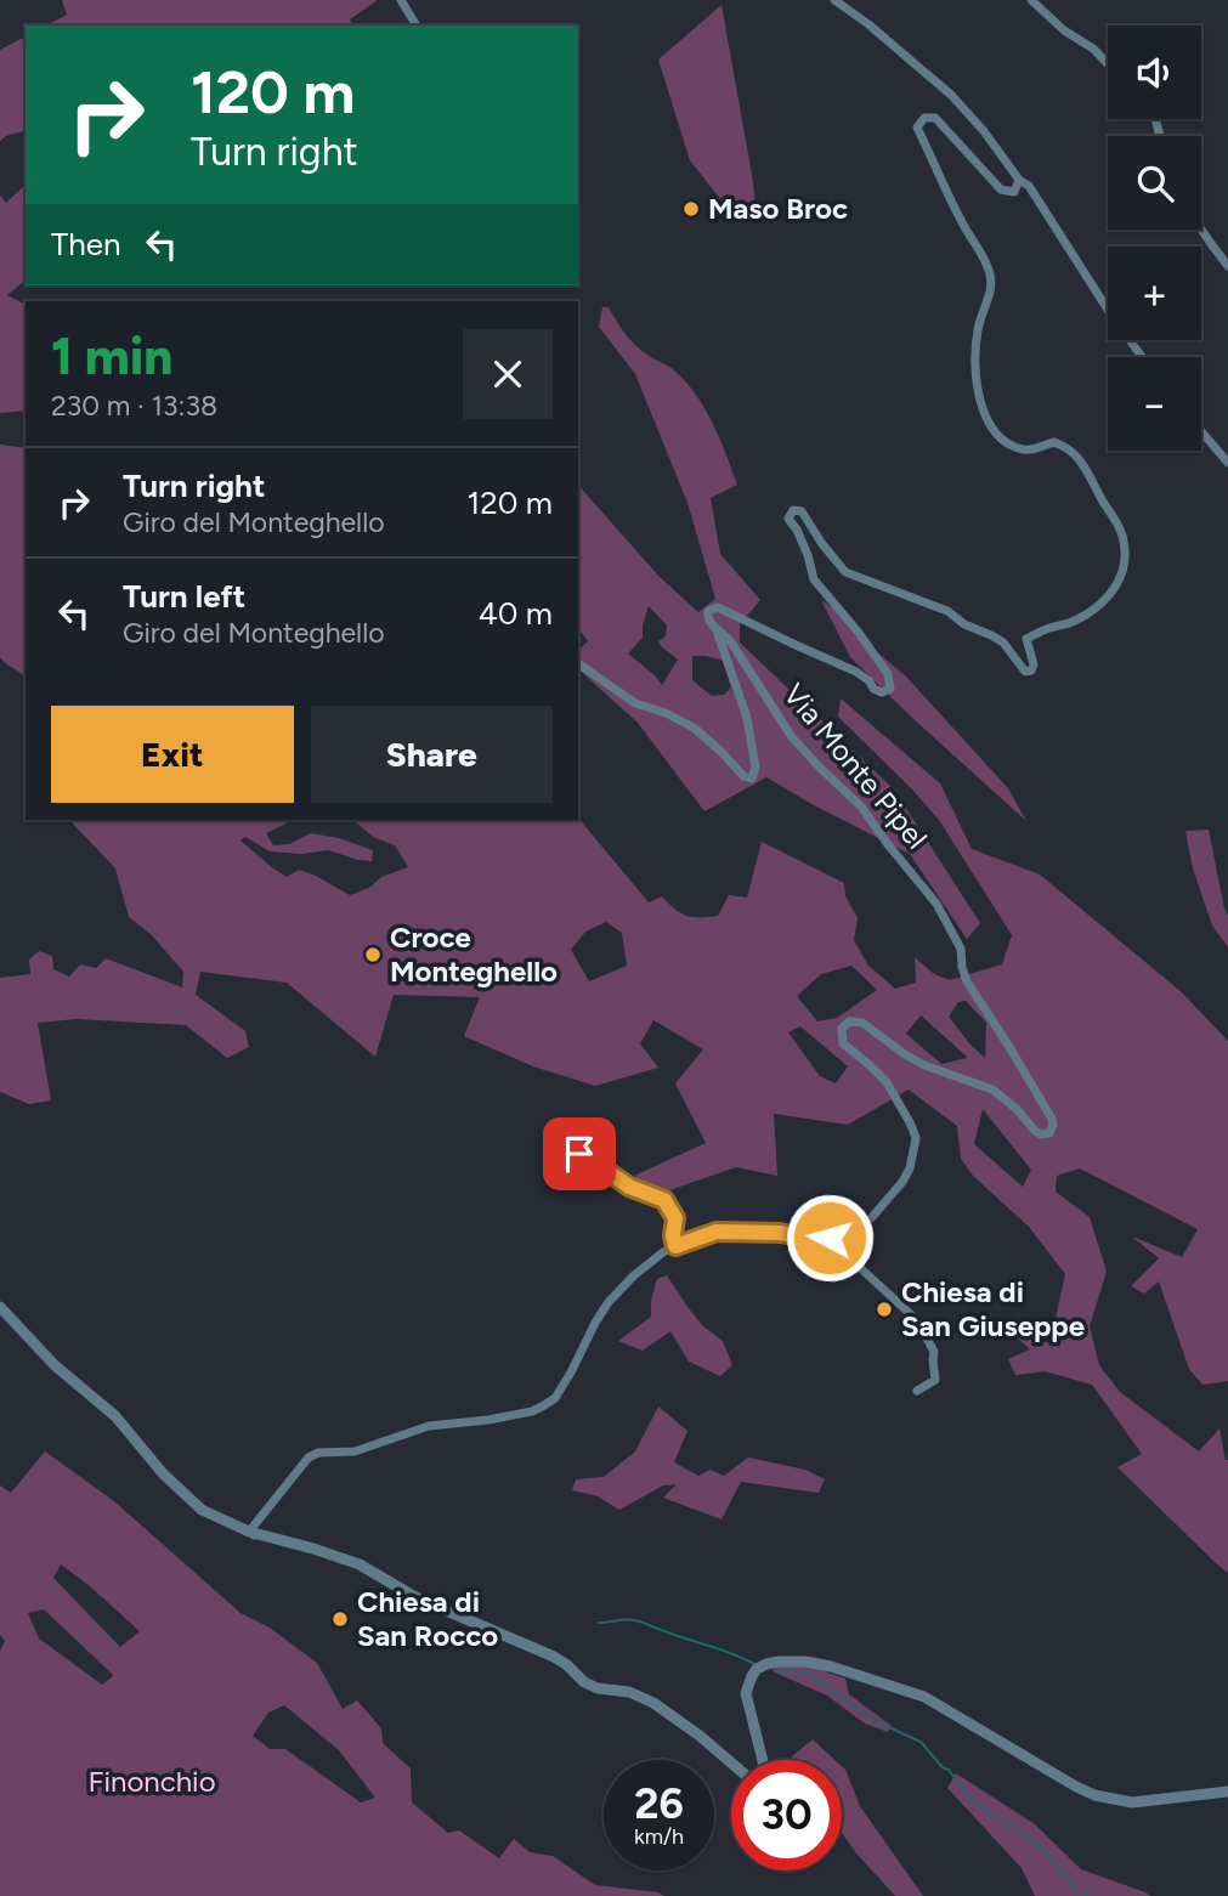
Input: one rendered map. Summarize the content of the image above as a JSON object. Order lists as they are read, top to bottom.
{
  "streets": {
    "street": ["Via Monte Pipel"]
  },
  "parks": ["Finonchio"],
  "places": [
    "Maso Broc",
    "Croce Monteghello",
    "Chiesa di San Giuseppe",
    "Chiesa di San Rocco"
  ],
  "page": {
    "map_buttons": ["+", "−"],
    "turn": ["120 m", "Turn right"],
    "then": "Then",
    "heading": ["1 min", "230 m · 13:38"],
    "list": [
      {
        "name": "Turn right",
        "note": "Giro del Monteghello",
        "value": "120 m"
      },
      {
        "name": "Turn left",
        "note": "Giro del Monteghello",
        "value": "40 m"
      }
    ],
    "buttons": ["Exit", "Share"],
    "speed": "26 km/h",
    "limit": "30"
  }
}
